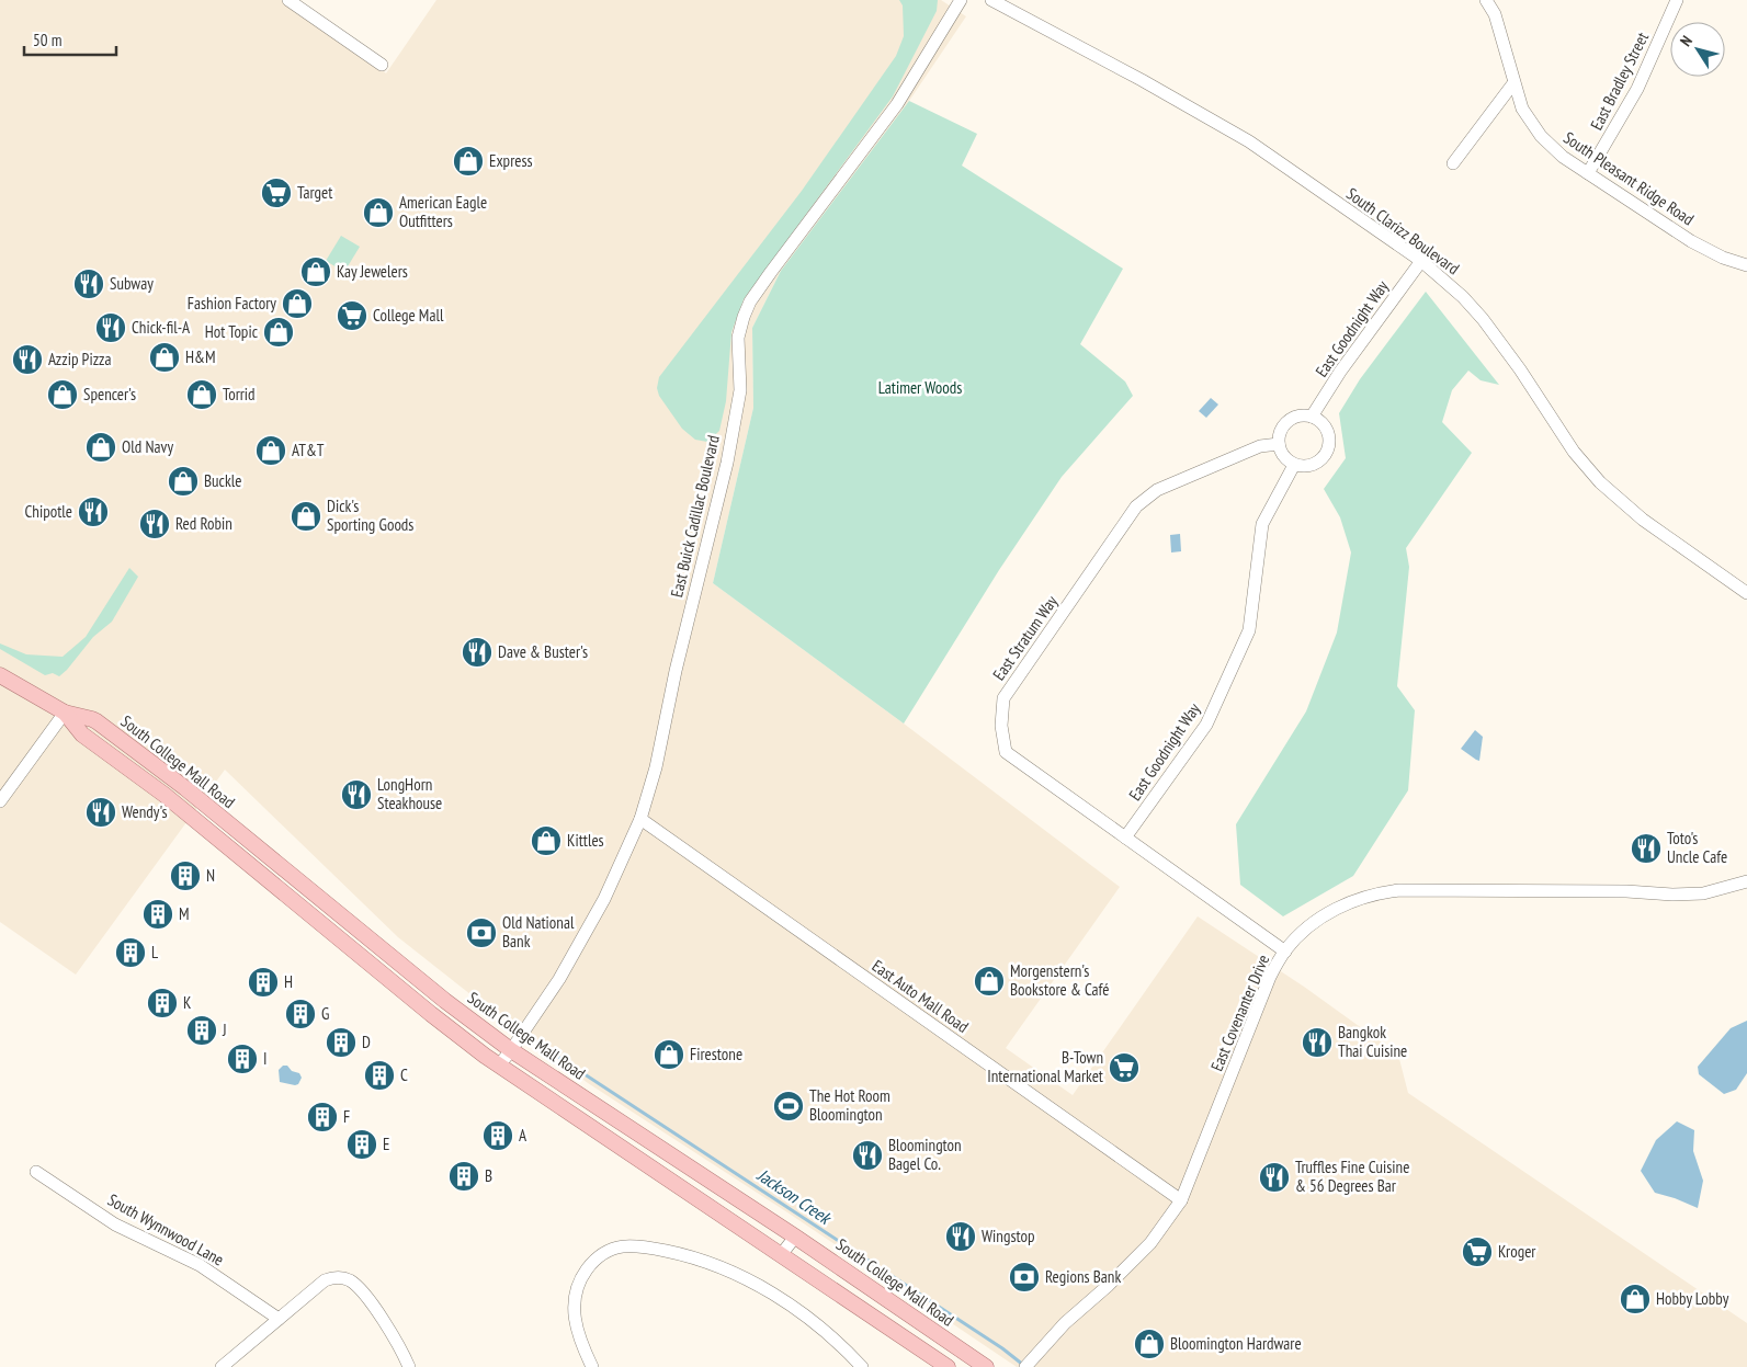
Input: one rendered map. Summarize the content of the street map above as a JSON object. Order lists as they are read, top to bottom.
{
  "streets": {
    "main road": ["South College Mall Road"],
    "street": [
      "East Bradley Street",
      "South Pleasant Ridge Road",
      "South Clarizz Boulevard",
      "East Goodnight Way",
      "East Buick Cadillac Boulevard",
      "East Stratum Way",
      "East Auto Mall Road",
      "East Covenanter Drive",
      "South Wynnwood Lane"
    ]
  },
  "crossings": [
    ["East Bradley Street", "South Pleasant Ridge Road"],
    ["South Clarizz Boulevard", "East Goodnight Way"],
    ["East Goodnight Way", "East Stratum Way"],
    ["East Buick Cadillac Boulevard", "South College Mall Road"],
    ["East Buick Cadillac Boulevard", "East Auto Mall Road"],
    ["East Stratum Way", "East Covenanter Drive"],
    ["East Auto Mall Road", "East Covenanter Drive"]
  ],
  "water": ["Jackson Creek"],
  "parks": ["Latimer Woods"],
  "places": {
    "shop": [
      "Express",
      "American Eagle Outfitters",
      "Kay Jewelers",
      "Fashion Factory",
      "Hot Topic",
      "H&M",
      "Spencer's",
      "Torrid",
      "Old Navy",
      "AT&T",
      "Buckle",
      "Dick's Sporting Goods",
      "Kittles",
      "Morgenstern's Bookstore & Café",
      "Firestone",
      "Hobby Lobby",
      "Bloomington Hardware"
    ],
    "supermarket": [
      "Target",
      "College Mall",
      "B-Town International Market",
      "Kroger"
    ],
    "restaurant": [
      "Subway",
      "Chick-fil-A",
      "Azzip Pizza",
      "Chipotle",
      "Red Robin",
      "Dave & Buster's",
      "LongHorn Steakhouse",
      "Wendy's",
      "Toto's Uncle Cafe",
      "Bangkok Thai Cuisine",
      "Bloomington Bagel Co.",
      "Truffles Fine Cuisine & 56 Degrees Bar",
      "Wingstop"
    ],
    "building": [
      "N",
      "M",
      "L",
      "H",
      "K",
      "G",
      "J",
      "D",
      "I",
      "C",
      "F",
      "A",
      "E",
      "B"
    ],
    "bank": ["Old National Bank", "Regions Bank"],
    "sports": ["The Hot Room Bloomington"]
  },
  "scale_bar": "50 m",
  "north": "top left"
}
